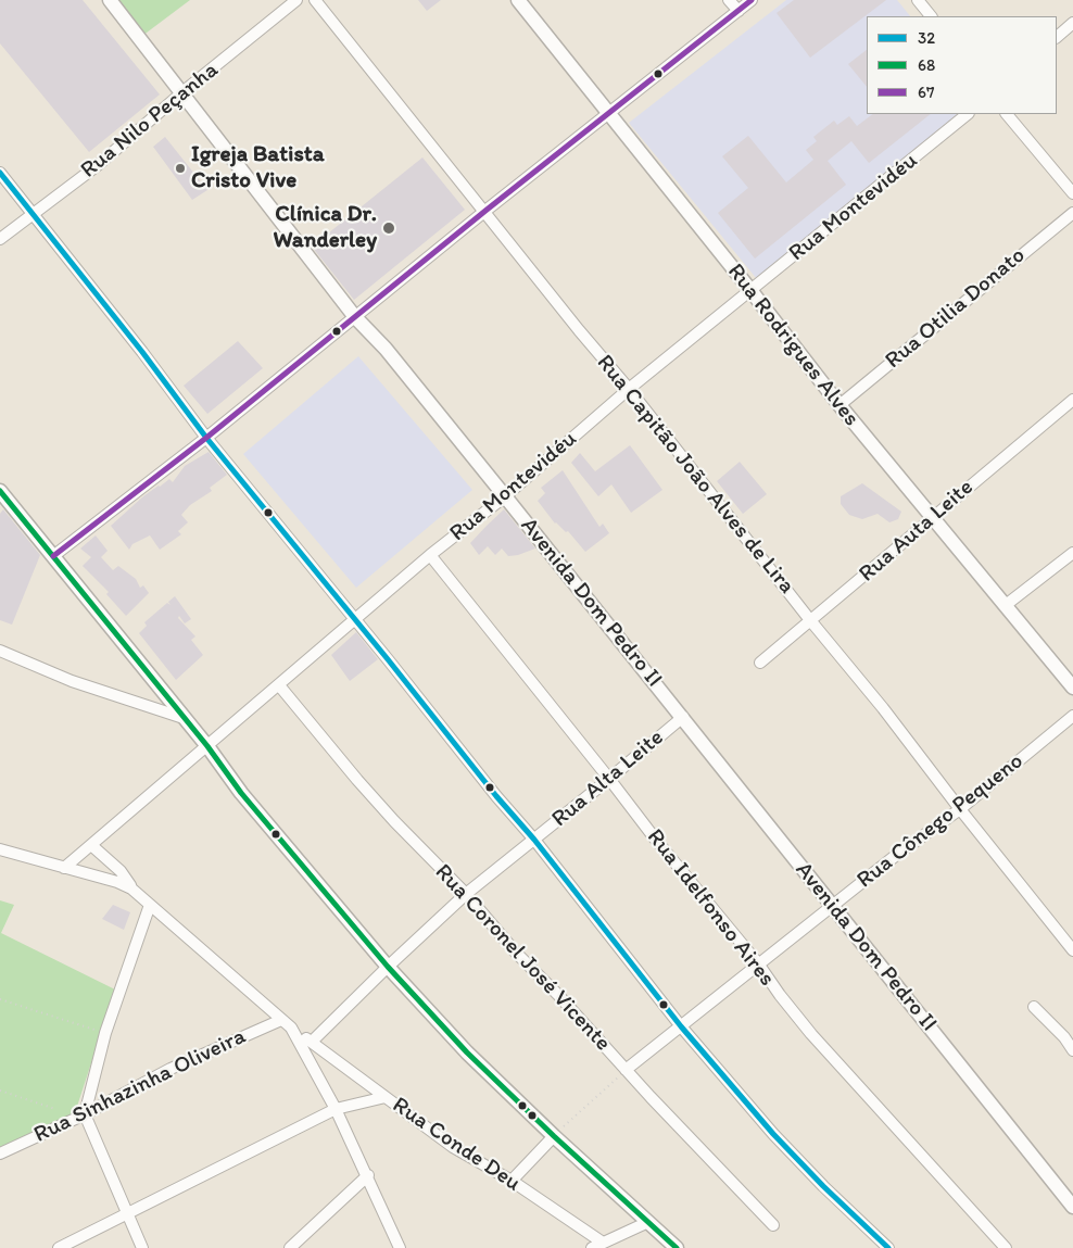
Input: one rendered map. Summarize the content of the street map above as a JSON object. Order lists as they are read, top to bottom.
{
  "streets": {
    "main road": ["Rua Rodrigues Alves", "Avenida Dom Pedro II"],
    "street": [
      "Rua Nilo Peçanha",
      "Rua Montevidéu",
      "Rua Otilia Donato",
      "Rua Capitão João Alves de Lira",
      "Rua Auta Leite",
      "Rua Alta Leite",
      "Rua Cônego Pequeno",
      "Rua Idelfonso Aires",
      "Rua Coronel José Vicente",
      "Rua Sinhazinha Oliveira",
      "Rua Conde Deu"
    ]
  },
  "crossings": [
    ["Rua Nilo Peçanha", "Avenida Dom Pedro II"],
    ["Rua Montevidéu", "Rua Rodrigues Alves"],
    ["Rua Montevidéu", "Rua Capitão João Alves de Lira"],
    ["Rua Montevidéu", "Avenida Dom Pedro II"],
    ["Rua Montevidéu", "Rua Idelfonso Aires"],
    ["Rua Montevidéu", "Rua Coronel José Vicente"],
    ["Rua Otilia Donato", "Rua Rodrigues Alves"],
    ["Rua Rodrigues Alves", "Rua Auta Leite"],
    ["Rua Capitão João Alves de Lira", "Rua Auta Leite"],
    ["Rua Capitão João Alves de Lira", "Rua Cônego Pequeno"],
    ["Avenida Dom Pedro II", "Rua Alta Leite"],
    ["Avenida Dom Pedro II", "Rua Cônego Pequeno"],
    ["Rua Alta Leite", "Rua Idelfonso Aires"],
    ["Rua Alta Leite", "Rua Coronel José Vicente"],
    ["Rua Alta Leite", "Rua Conde Deu"],
    ["Rua Cônego Pequeno", "Rua Idelfonso Aires"],
    ["Rua Cônego Pequeno", "Rua Coronel José Vicente"]
  ],
  "places": ["Igreja Batista Cristo Vive", "Clínica Dr. Wanderley"],
  "lines": ["transit line 67", "transit line 32", "transit line 68"],
  "legend": ["32", "68", "67"]
}
